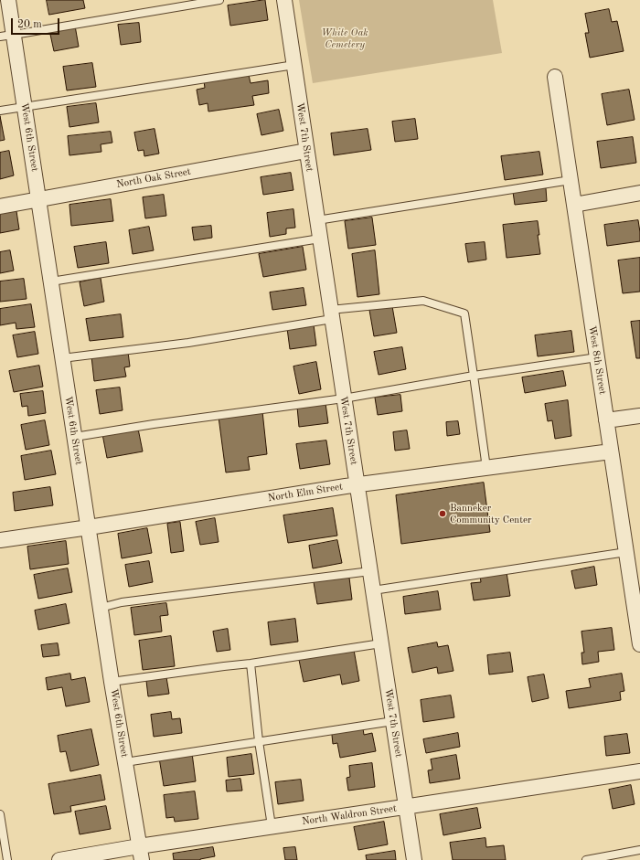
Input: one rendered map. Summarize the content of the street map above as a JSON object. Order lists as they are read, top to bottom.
{
  "streets": {
    "street": [
      "West 6th Street",
      "West 7th Street",
      "North Oak Street",
      "West 8th Street",
      "North Elm Street",
      "North Waldron Street"
    ]
  },
  "crossings": [
    ["West 6th Street", "North Oak Street"],
    ["West 6th Street", "North Elm Street"],
    ["West 6th Street", "North Waldron Street"],
    ["West 7th Street", "North Oak Street"],
    ["West 7th Street", "North Elm Street"],
    ["West 7th Street", "North Waldron Street"],
    ["West 8th Street", "North Elm Street"]
  ],
  "parks": ["White Oak Cemetery"],
  "places": ["Banneker Community Center"],
  "scale_bar": "20 m"
}
